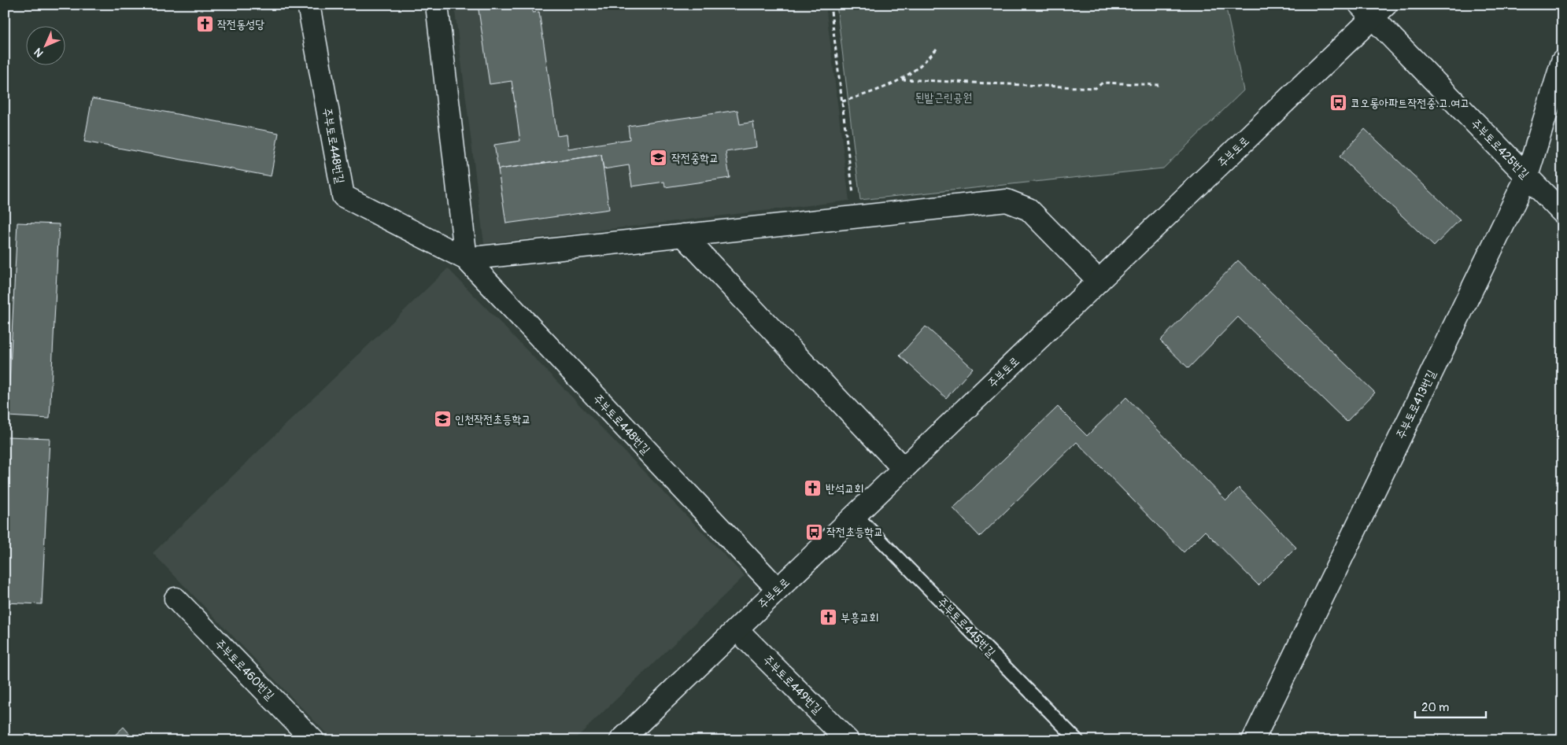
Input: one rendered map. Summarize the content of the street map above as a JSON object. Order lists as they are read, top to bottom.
{
  "streets": {
    "street": [
      "주부토로448번길",
      "주부토로425번길",
      "주부토로",
      "주부토로413번길",
      "주부토로460번길",
      "주부토로449번길"
    ],
    "lane": ["주부토로445번길"]
  },
  "crossings": [
    ["주부토로448번길", "주부토로"],
    ["주부토로425번길", "주부토로"],
    ["주부토로425번길", "주부토로413번길"],
    ["주부토로", "주부토로445번길"],
    ["주부토로", "주부토로449번길"]
  ],
  "parks": ["된밭근린공원"],
  "places": {
    "church": ["작전동성당", "반석교회", "부흥교회"],
    "bus stop": ["코오롱아파트작전중.고.여고", "작전초등학교"],
    "school or university": ["작전중학교", "인천작전초등학교"]
  },
  "scale_bar": "20 m",
  "north": "bottom left"
}
